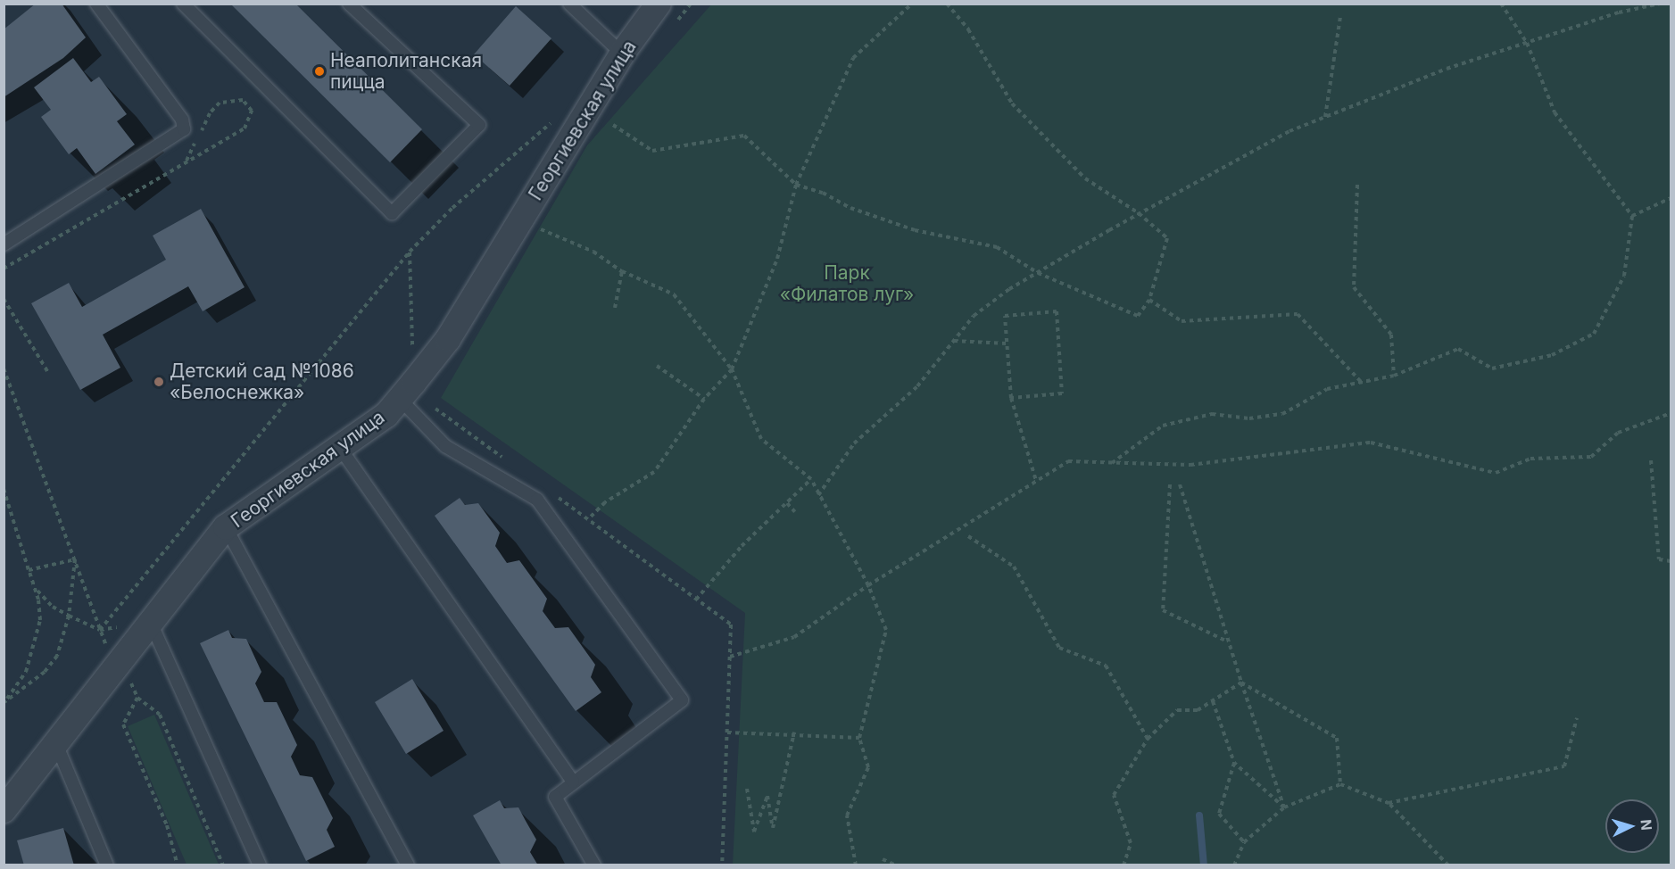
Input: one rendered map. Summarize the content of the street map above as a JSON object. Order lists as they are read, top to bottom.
{
  "streets": {
    "street": ["Георгиевская улица"]
  },
  "parks": ["Парк «Филатов луг»"],
  "places": ["Неаполитанская пицца", "Детский сад №1086 «Белоснежка»"],
  "north": "right"
}
